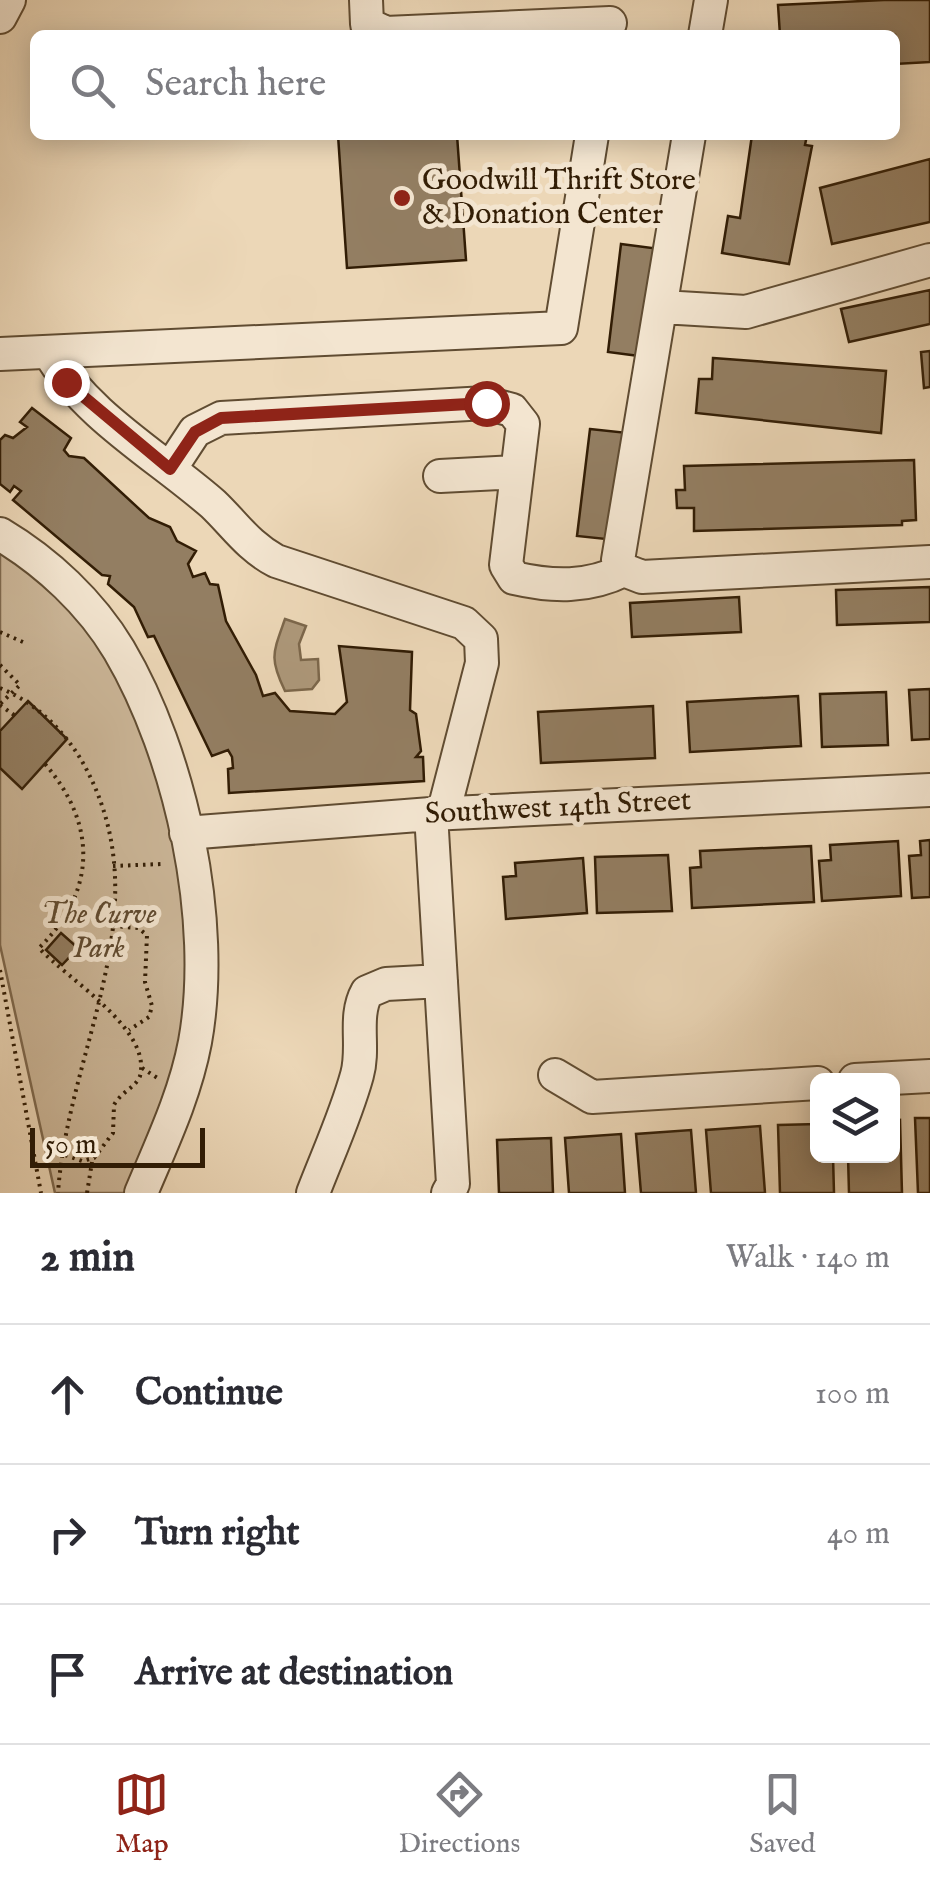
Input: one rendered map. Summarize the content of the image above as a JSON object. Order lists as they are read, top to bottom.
{
  "streets": {
    "street": ["Southwest 14th Street"]
  },
  "parks": ["The Curve Park"],
  "places": ["Goodwill Thrift Store & Donation Center"],
  "scale_bar": "50 m",
  "page": {
    "search": "Search here",
    "scale": "50 m",
    "heading": ["2 min", "Walk · 140 m"],
    "list": [
      ["Continue", "100 m"],
      ["Turn right", "40 m"],
      "Arrive at destination"
    ],
    "nav": ["Map", "Directions", "Saved"]
  }
}
